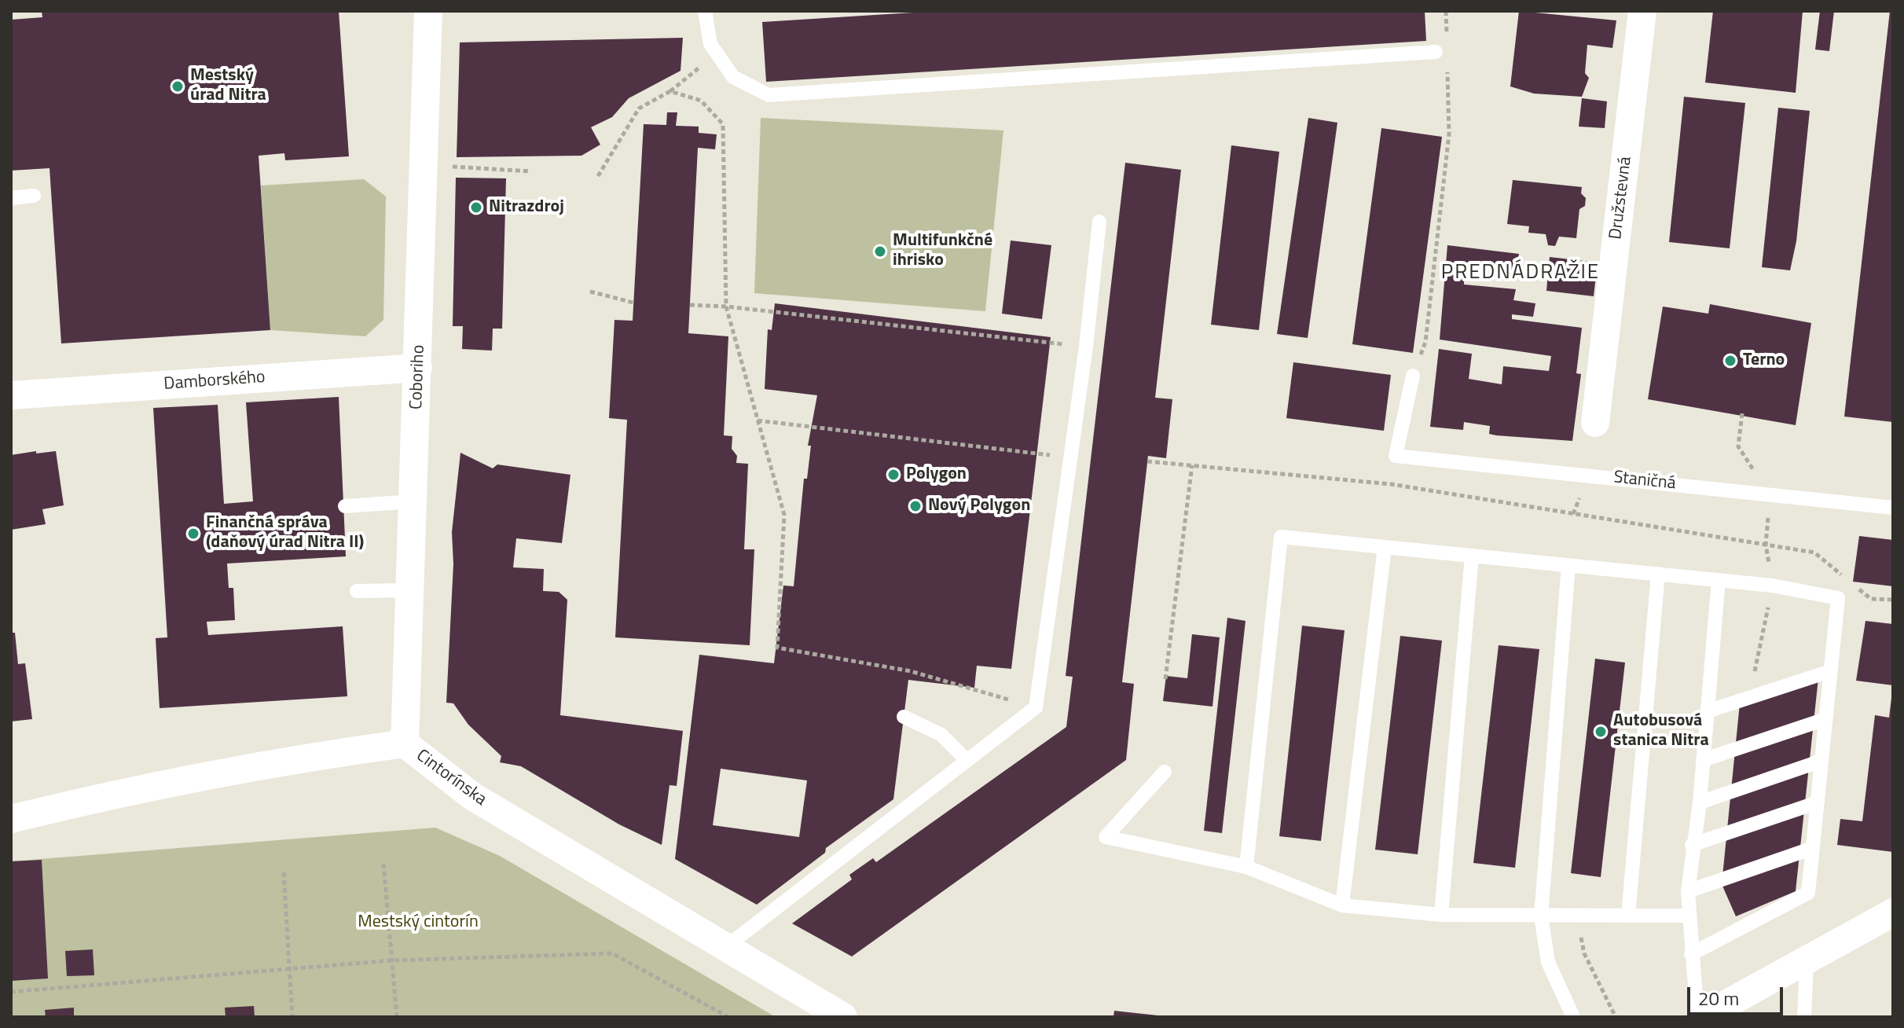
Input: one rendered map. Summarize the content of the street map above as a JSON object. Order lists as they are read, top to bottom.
{
  "streets": {
    "street": [
      "Družstevná",
      "Coboriho",
      "Damborského",
      "Cintorínska"
    ],
    "lane": ["Staničná"]
  },
  "crossings": [
    ["Coboriho", "Damborského"],
    ["Coboriho", "Cintorínska"]
  ],
  "districts": ["PREDNÁDRAŽIE"],
  "parks": ["Mestský cintorín"],
  "places": [
    "Mestský úrad Nitra",
    "Nitrazdroj",
    "Multifunkčné ihrisko",
    "Terno",
    "Polygon",
    "Nový Polygon",
    "Finančná správa (daňový úrad Nitra II)",
    "Autobusová stanica Nitra"
  ],
  "scale_bar": "20 m"
}
